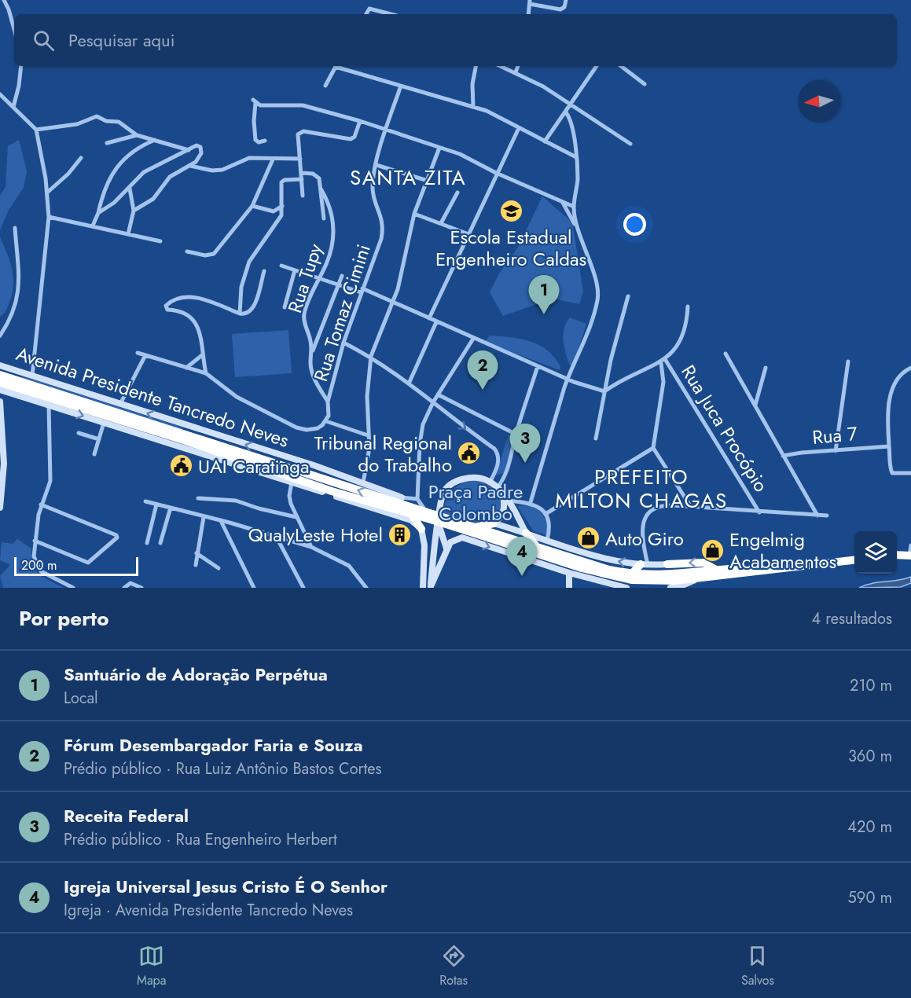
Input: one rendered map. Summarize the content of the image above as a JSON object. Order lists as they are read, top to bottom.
{
  "streets": {
    "highway": ["Avenida Presidente Tancredo Neves"],
    "street": [
      "Rua Tupy",
      "Rua Tomaz Cimini",
      "Rua Juca Procópio",
      "Rua 7"
    ]
  },
  "crossings": [
    ["Rua Tupy", "Rua Tomaz Cimini"]
  ],
  "districts": ["SANTA ZITA", "PREFEITO MILTON CHAGAS"],
  "parks": ["Praça Padre Colombo"],
  "places": {
    "school or university": ["Escola Estadual Engenheiro Caldas"],
    "public building": ["Tribunal Regional do Trabalho", "UAI Caratinga"],
    "building": ["QualyLeste Hotel"],
    "shop": ["Auto Giro", "Engelmig Acabamentos"]
  },
  "scale_bar": "200 m",
  "north": "left",
  "page": {
    "search": "Pesquisar aqui",
    "pins": [
      "1",
      "2",
      "3",
      "4"
    ],
    "scale": "200 m",
    "heading": ["Por perto", "4 resultados"],
    "list": [
      {
        "mark": "1",
        "name": "Santuário de Adoração Perpétua",
        "note": "Local",
        "value": "210 m"
      },
      {
        "mark": "2",
        "name": "Fórum Desembargador Faria e Souza",
        "note": "Prédio público · Rua Luiz Antônio Bastos Cortes",
        "value": "360 m"
      },
      {
        "mark": "3",
        "name": "Receita Federal",
        "note": "Prédio público · Rua Engenheiro Herbert",
        "value": "420 m"
      },
      {
        "mark": "4",
        "name": "Igreja Universal Jesus Cristo É O Senhor",
        "note": "Igreja · Avenida Presidente Tancredo Neves",
        "value": "590 m"
      }
    ],
    "nav": ["Mapa", "Rotas", "Salvos"]
  }
}
